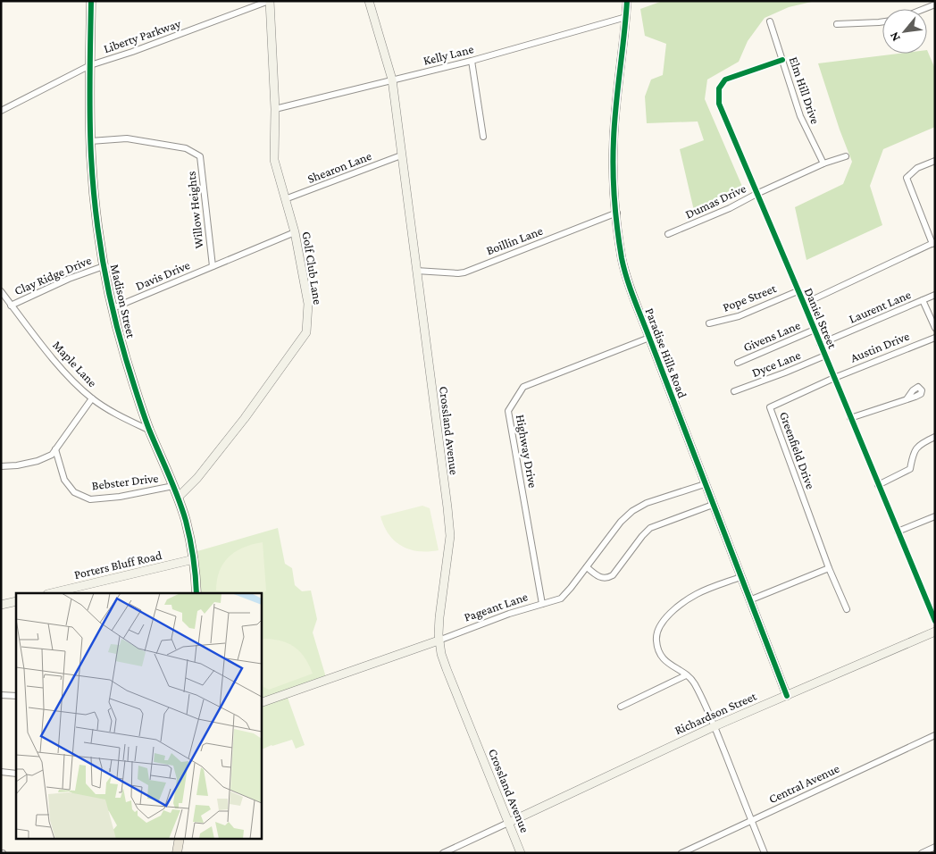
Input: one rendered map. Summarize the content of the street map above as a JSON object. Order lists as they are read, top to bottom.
{
  "streets": {
    "main road": ["Madison Street"],
    "street": [
      "Liberty Parkway",
      "Kelly Lane",
      "Elm Hill Drive",
      "Shearon Lane",
      "Dumas Drive",
      "Willow Heights",
      "Boillin Lane",
      "Golf Club Lane",
      "Clay Ridge Drive",
      "Davis Drive",
      "Pope Street",
      "Laurent Lane",
      "Daniel Street",
      "Givens Lane",
      "Austin Drive",
      "Paradise Hills Road",
      "Maple Lane",
      "Dyce Lane",
      "Crossland Avenue",
      "Greenfield Drive",
      "Highway Drive",
      "Bebster Drive",
      "Porters Bluff Road",
      "Pageant Lane",
      "Richardson Street",
      "Central Avenue"
    ]
  },
  "crossings": [
    ["Liberty Parkway", "Golf Club Lane"],
    ["Liberty Parkway", "Madison Street"],
    ["Kelly Lane", "Golf Club Lane"],
    ["Kelly Lane", "Paradise Hills Road"],
    ["Kelly Lane", "Crossland Avenue"],
    ["Elm Hill Drive", "Dumas Drive"],
    ["Elm Hill Drive", "Daniel Street"],
    ["Shearon Lane", "Golf Club Lane"],
    ["Shearon Lane", "Crossland Avenue"],
    ["Dumas Drive", "Daniel Street"],
    ["Willow Heights", "Davis Drive"],
    ["Willow Heights", "Madison Street"],
    ["Boillin Lane", "Paradise Hills Road"],
    ["Boillin Lane", "Crossland Avenue"],
    ["Golf Club Lane", "Davis Drive"],
    ["Golf Club Lane", "Madison Street"],
    ["Clay Ridge Drive", "Madison Street"],
    ["Clay Ridge Drive", "Maple Lane"],
    ["Davis Drive", "Madison Street"],
    ["Pope Street", "Daniel Street"],
    ["Madison Street", "Maple Lane"],
    ["Madison Street", "Bebster Drive"],
    ["Madison Street", "Porters Bluff Road"],
    ["Laurent Lane", "Daniel Street"],
    ["Daniel Street", "Givens Lane"],
    ["Daniel Street", "Austin Drive"],
    ["Daniel Street", "Dyce Lane"],
    ["Daniel Street", "Greenfield Drive"],
    ["Austin Drive", "Greenfield Drive"],
    ["Paradise Hills Road", "Highway Drive"],
    ["Paradise Hills Road", "Pageant Lane"],
    ["Paradise Hills Road", "Richardson Street"],
    ["Crossland Avenue", "Pageant Lane"],
    ["Crossland Avenue", "Richardson Street"],
    ["Highway Drive", "Pageant Lane"]
  ],
  "north": "bottom left"
}
